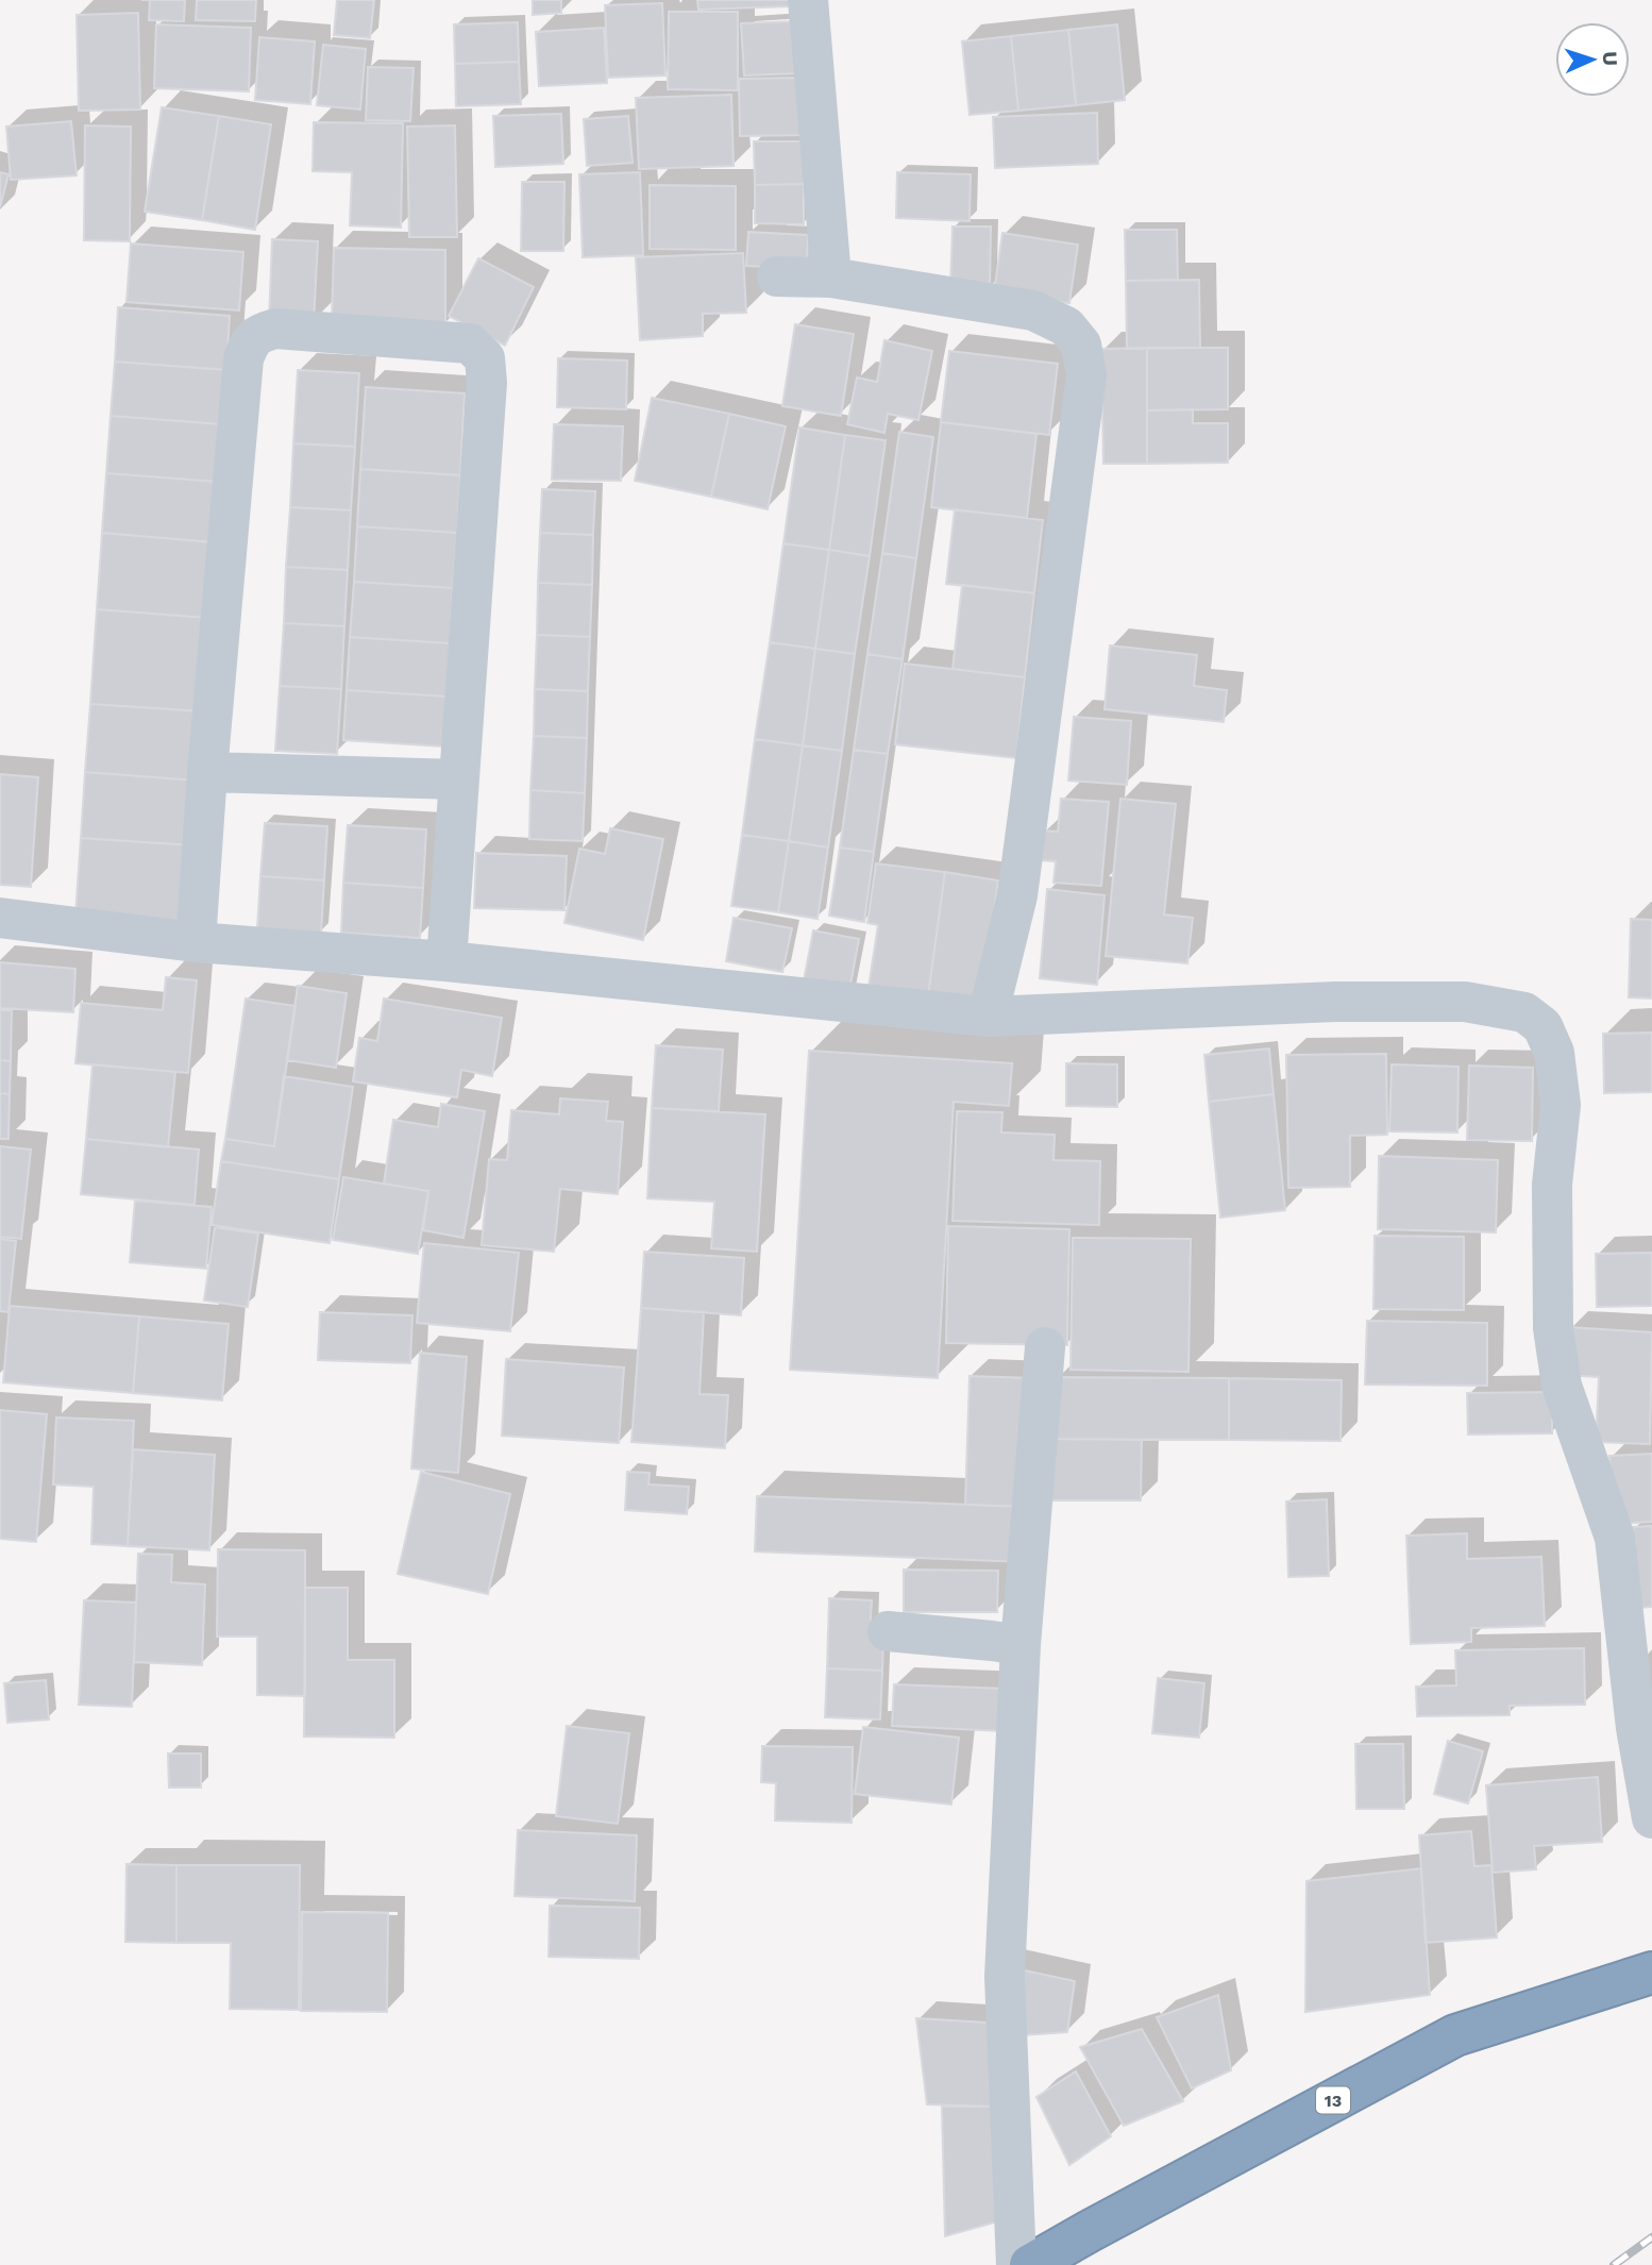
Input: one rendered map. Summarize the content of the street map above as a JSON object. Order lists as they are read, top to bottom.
{
  "streets": {
    "highway": ["13"]
  },
  "north": "right"
}
